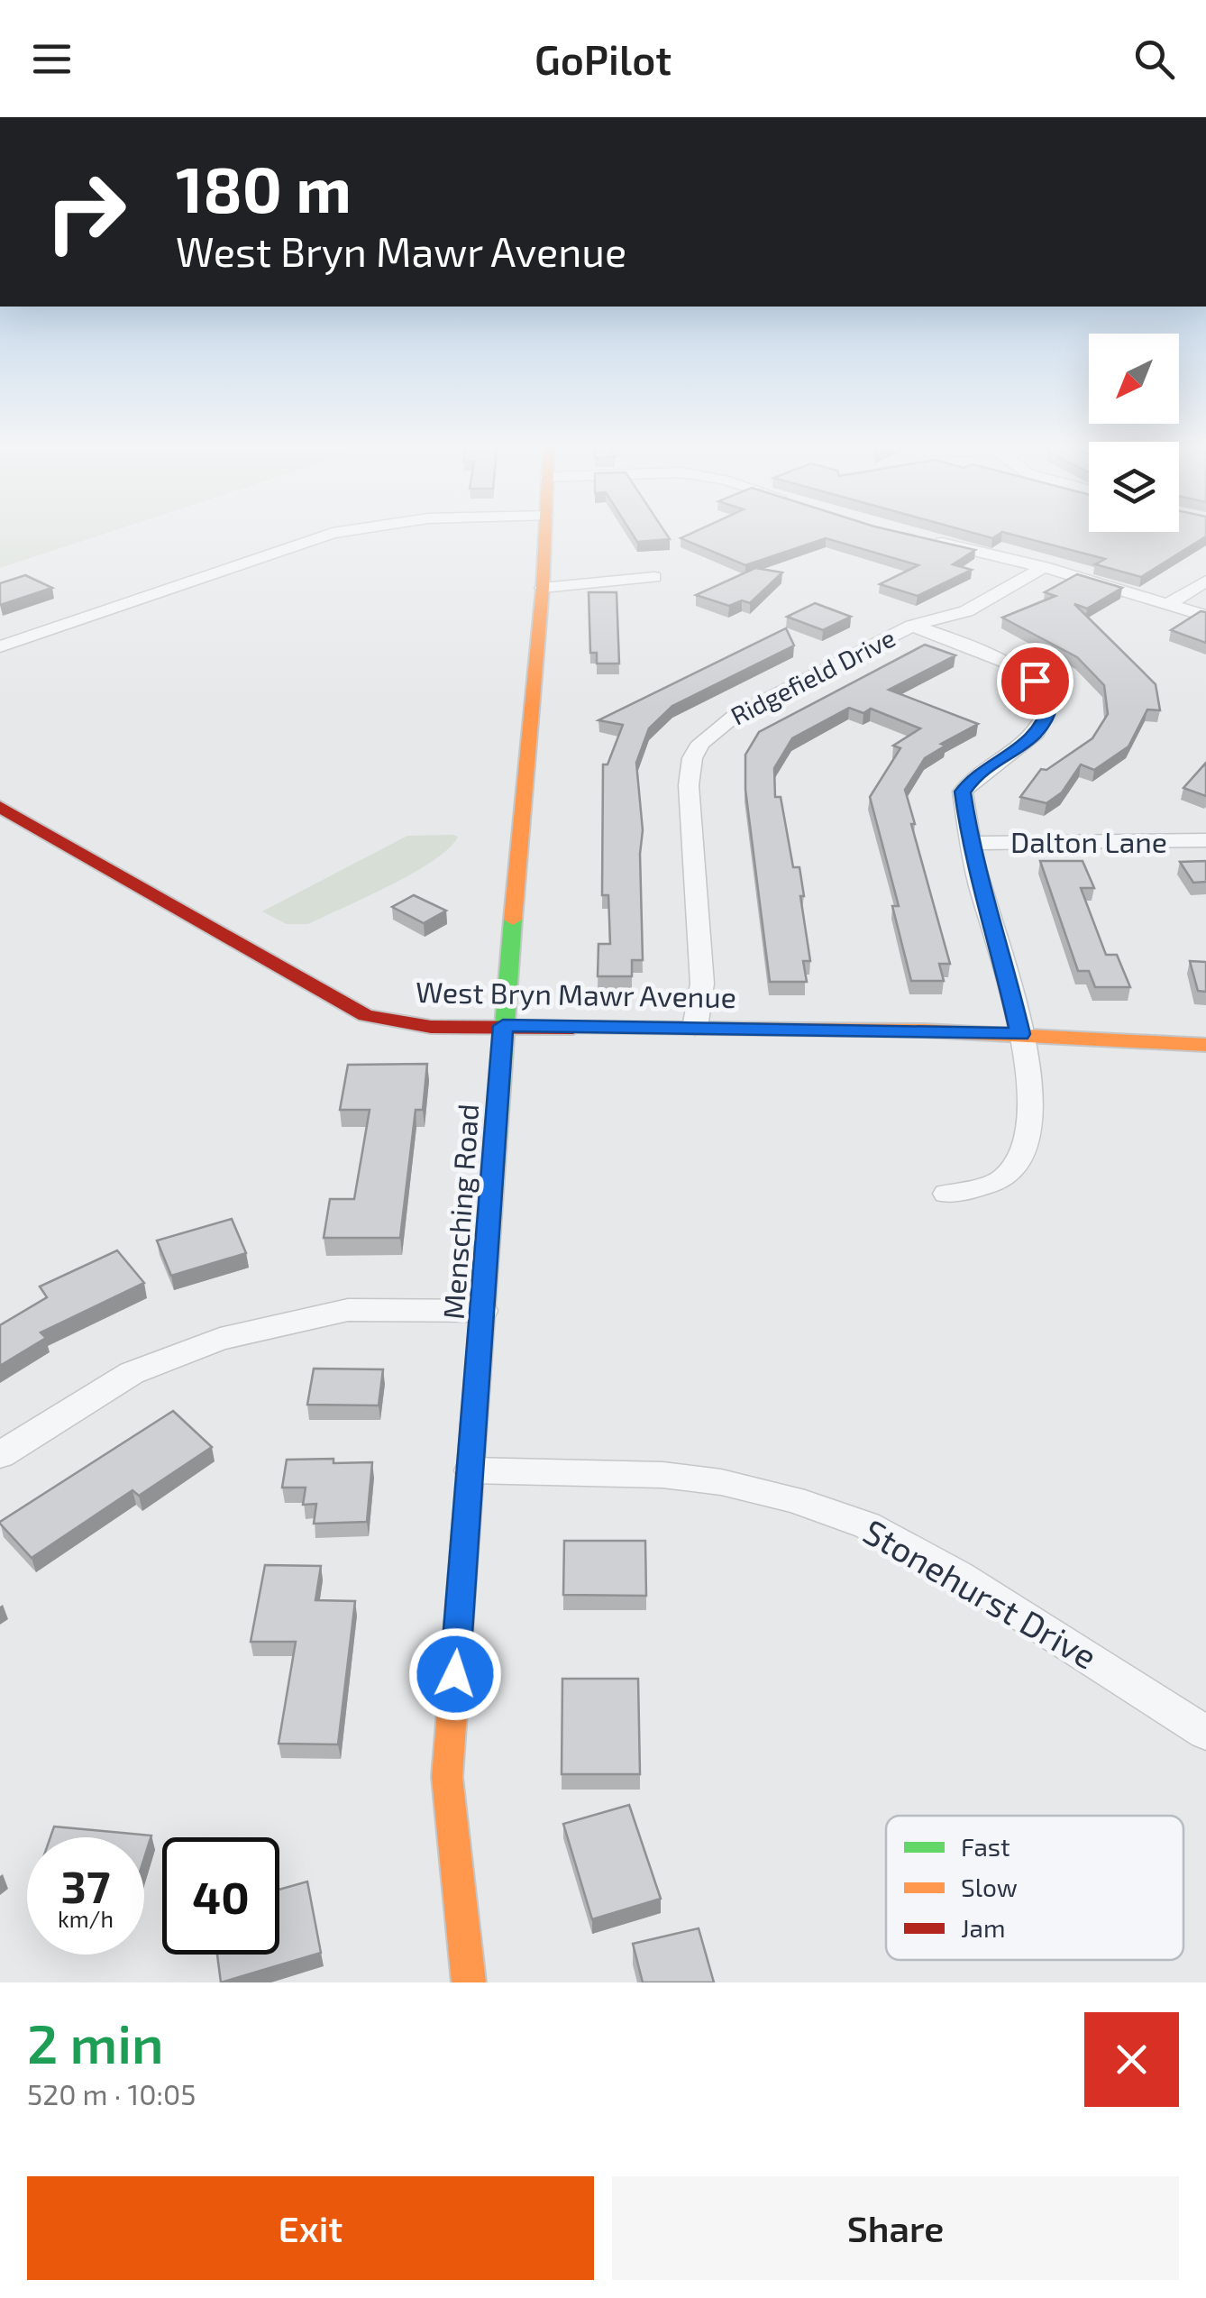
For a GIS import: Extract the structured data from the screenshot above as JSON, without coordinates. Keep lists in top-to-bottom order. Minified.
{"streets":{"street":["Ridgefield Drive","Dalton Lane","West Bryn Mawr Avenue","Mensching Road","Stonehurst Drive"]},"crossings":[["Ridgefield Drive","West Bryn Mawr Avenue"],["West Bryn Mawr Avenue","Mensching Road"],["Mensching Road","Stonehurst Drive"]],"legend":["Fast","Slow","Jam"],"north":"bottom left","page":{"header":"GoPilot","turn":["180 m","West Bryn Mawr Avenue"],"speed":"37 km/h","limit":"40","heading":["2 min","520 m · 10:05"],"buttons":["Exit","Share"]}}
